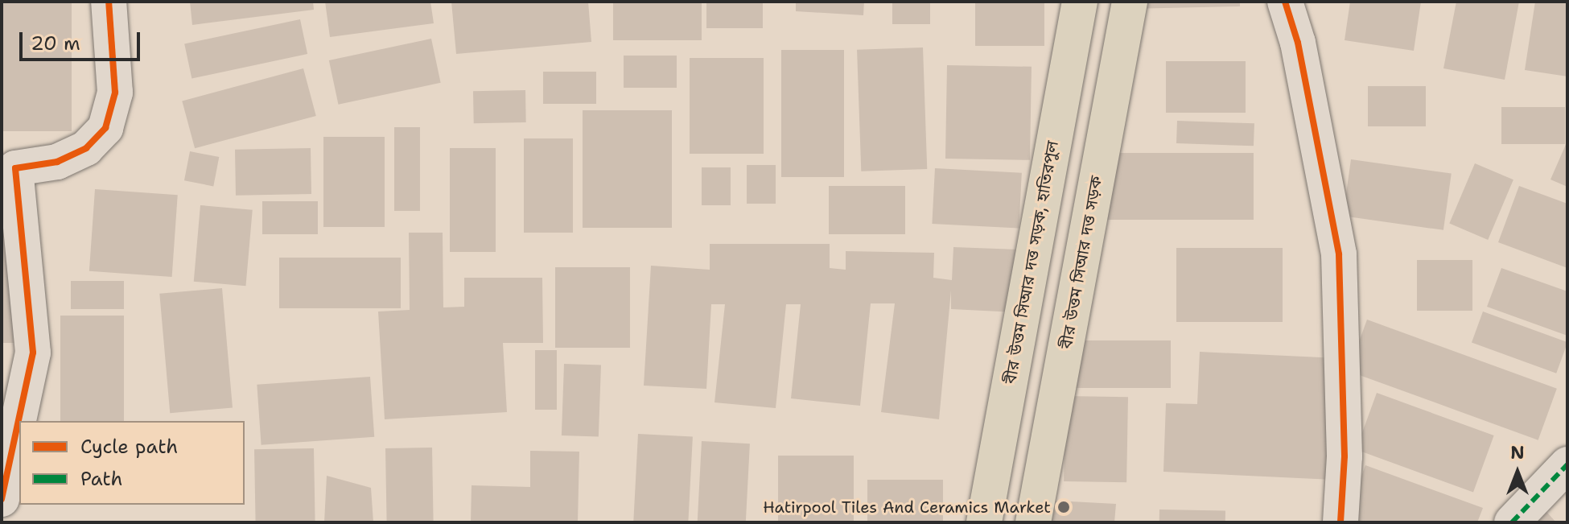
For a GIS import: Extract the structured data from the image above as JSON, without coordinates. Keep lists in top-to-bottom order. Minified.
{"streets":{"main road":["বীর উত্তম সিআর দত্ত সড়ক, হাতিরপুল","বীর উত্তম সিআর দত্ত সড়ক"]},"places":["Hatirpool Tiles And Ceramics Market"],"legend":["Cycle path","Path"],"scale_bar":"20 m","north":"top"}
